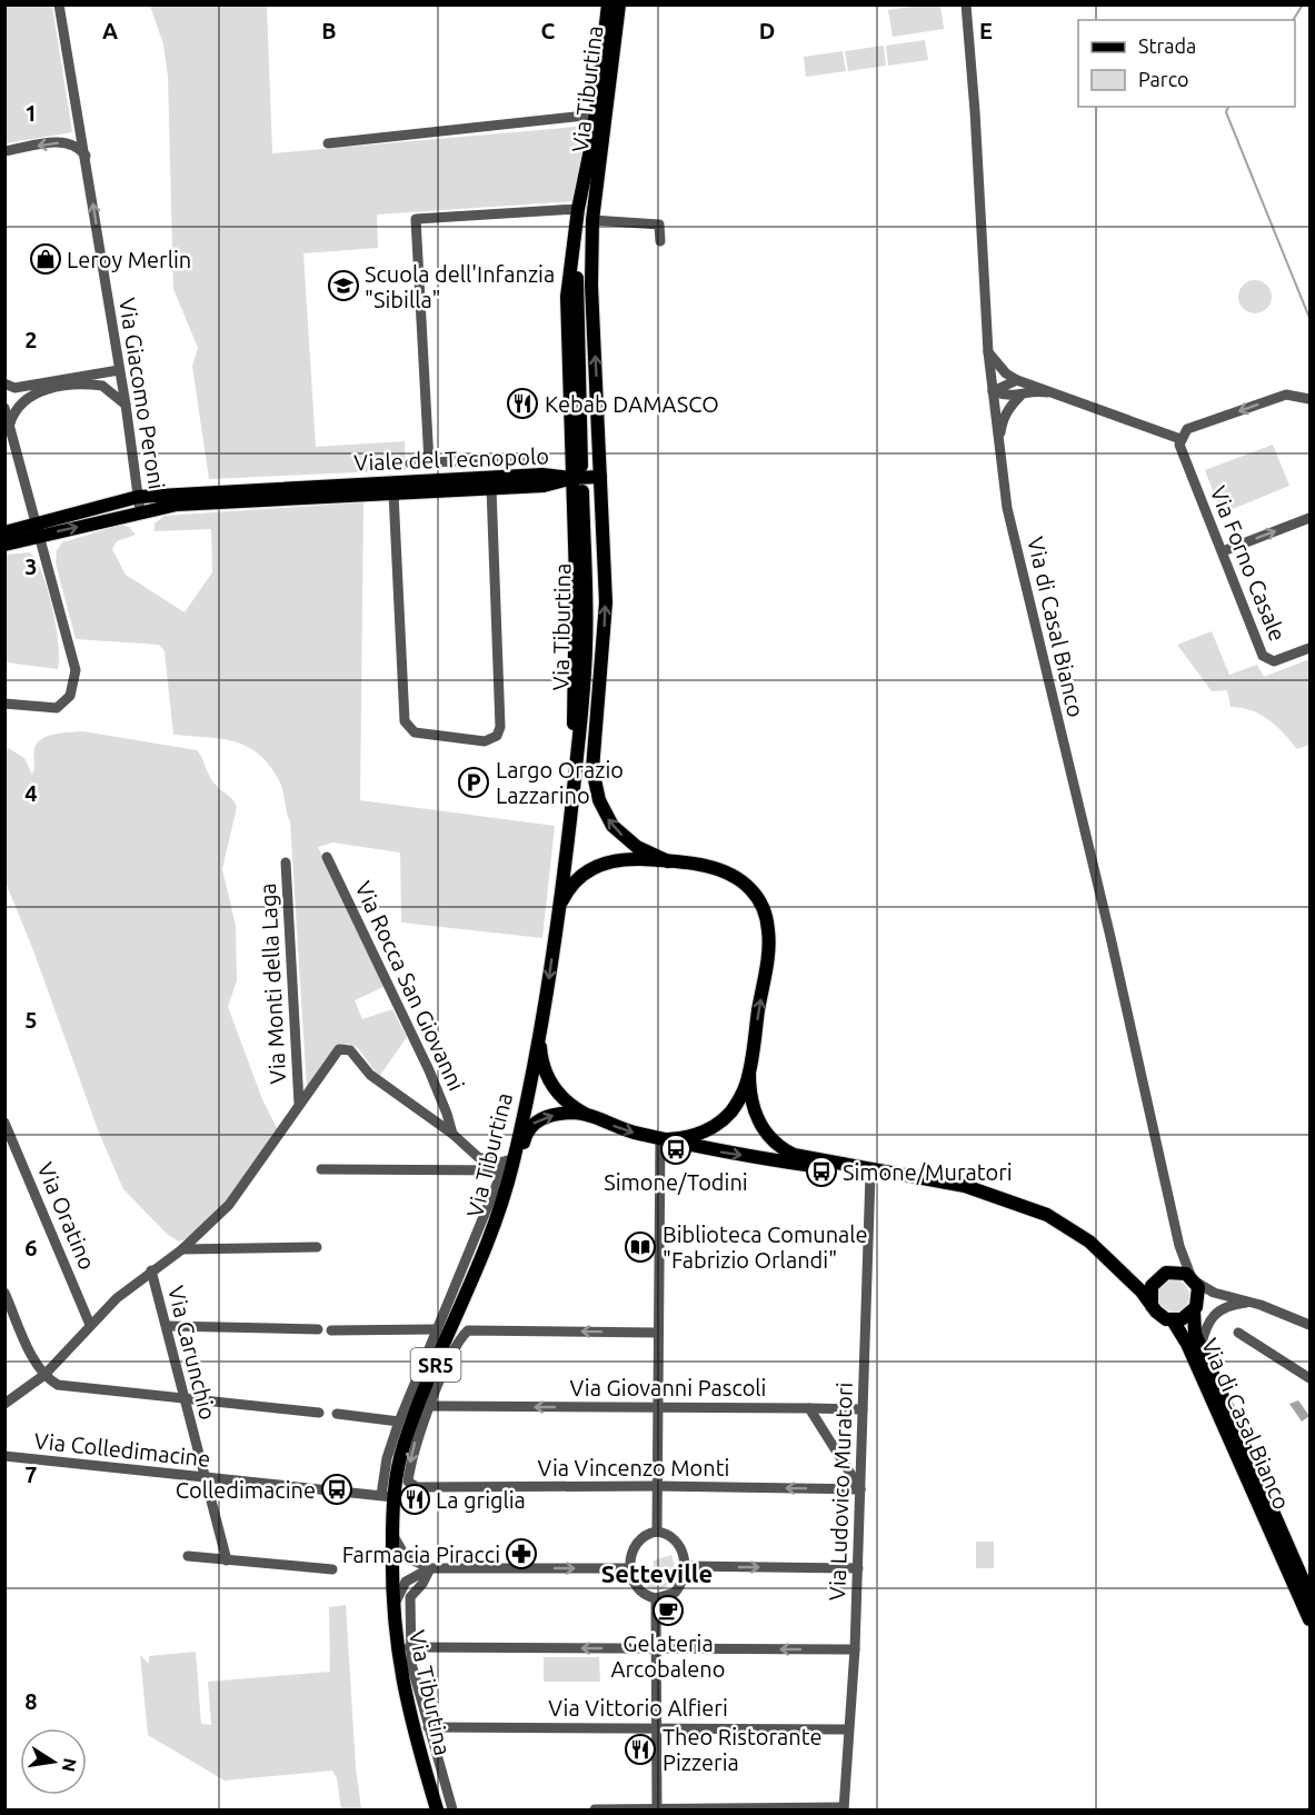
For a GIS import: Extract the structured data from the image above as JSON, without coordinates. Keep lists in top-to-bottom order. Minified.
{"streets":{"main road":["Via Tiburtina","Viale del Tecnopolo","Via di Casal Bianco","SR5"],"street":["Via Giacomo Peroni","Via Forno Casale","Via Monti della Laga","Via Rocca San Giovanni","Via Oratino","Via Carunchio","Via Giovanni Pascoli","Via Colledimacine","Via Vincenzo Monti","Via Ludovico Muratori","Via Vittorio Alfieri"]},"crossings":[["Via Tiburtina","Viale del Tecnopolo"],["Via Tiburtina","Via Colledimacine"],["Via Giacomo Peroni","Viale del Tecnopolo"],["Via Carunchio","Via Colledimacine"],["Via Giovanni Pascoli","Via Vincenzo Monti"],["Via Giovanni Pascoli","Via Ludovico Muratori"],["Via Vincenzo Monti","Via Ludovico Muratori"],["Via Ludovico Muratori","Via Vittorio Alfieri"]],"one_way":["Via Giacomo Peroni","Via Giovanni Pascoli"],"districts":["Setteville"],"places":{"shop":["Leroy Merlin"],"school or university":["Scuola dell'Infanzia \"Sibilla\""],"restaurant":["Kebab DAMASCO","La griglia","Theo Ristorante Pizzeria"],"parking":["Largo Orazio Lazzarino"],"bus stop":["Simone/Todini","Simone/Muratori","Colledimacine"],"library":["Biblioteca Comunale \"Fabrizio Orlandi\""],"pharmacy":["Farmacia Piracci"],"cafe":["Gelateria Arcobaleno"]},"legend":["Strada","Parco"],"north":"right","grid":{"columns":["A","B","C","D","E"],"rows":["1","2","3","4","5","6","7","8"]}}
